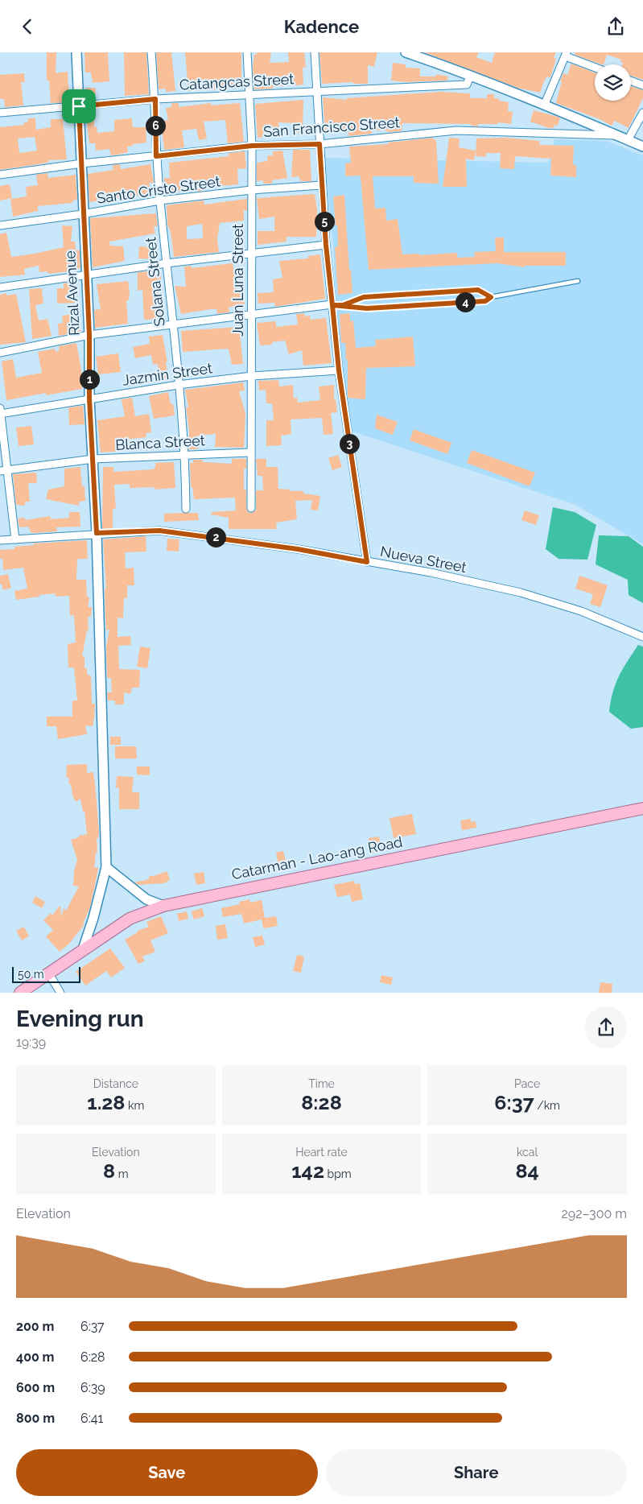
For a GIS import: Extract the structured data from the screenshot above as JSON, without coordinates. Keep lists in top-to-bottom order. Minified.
{"streets":{"main road":["Catarman - Lao-ang Road"],"street":["Catangcas Street","San Francisco Street","Santo Cristo Street","Juan Luna Street","Solana Street","Rizal Avenue","Jazmin Street","Blanca Street","Nueva Street"]},"crossings":[["Catangcas Street","Juan Luna Street"],["Catangcas Street","Solana Street"],["Catangcas Street","Rizal Avenue"],["San Francisco Street","Juan Luna Street"],["San Francisco Street","Solana Street"],["San Francisco Street","Rizal Avenue"],["Santo Cristo Street","Juan Luna Street"],["Santo Cristo Street","Solana Street"],["Santo Cristo Street","Rizal Avenue"],["Juan Luna Street","Jazmin Street"],["Juan Luna Street","Blanca Street"],["Solana Street","Jazmin Street"],["Solana Street","Blanca Street"],["Rizal Avenue","Jazmin Street"],["Rizal Avenue","Blanca Street"],["Rizal Avenue","Nueva Street"],["Rizal Avenue","Catarman - Lao-ang Road"]],"scale_bar":"50 m","page":{"header":"Kadence","pins":["6","5","4","1","3","2"],"scale":"50 m","heading":["Evening run","19:39"],"stats":[["Distance","1.28 km"],["Time","8:28"],["Pace","6:37 /km"],["Elevation","8 m"],["Heart rate","142 bpm"],["kcal","84"]],"chart":["Elevation","292–300 m"],"list":[{"name":"200 m","note":"6:37"},{"name":"400 m","note":"6:28"},{"name":"600 m","note":"6:39"},{"name":"800 m","note":"6:41"}],"buttons":["Save","Share"]}}
